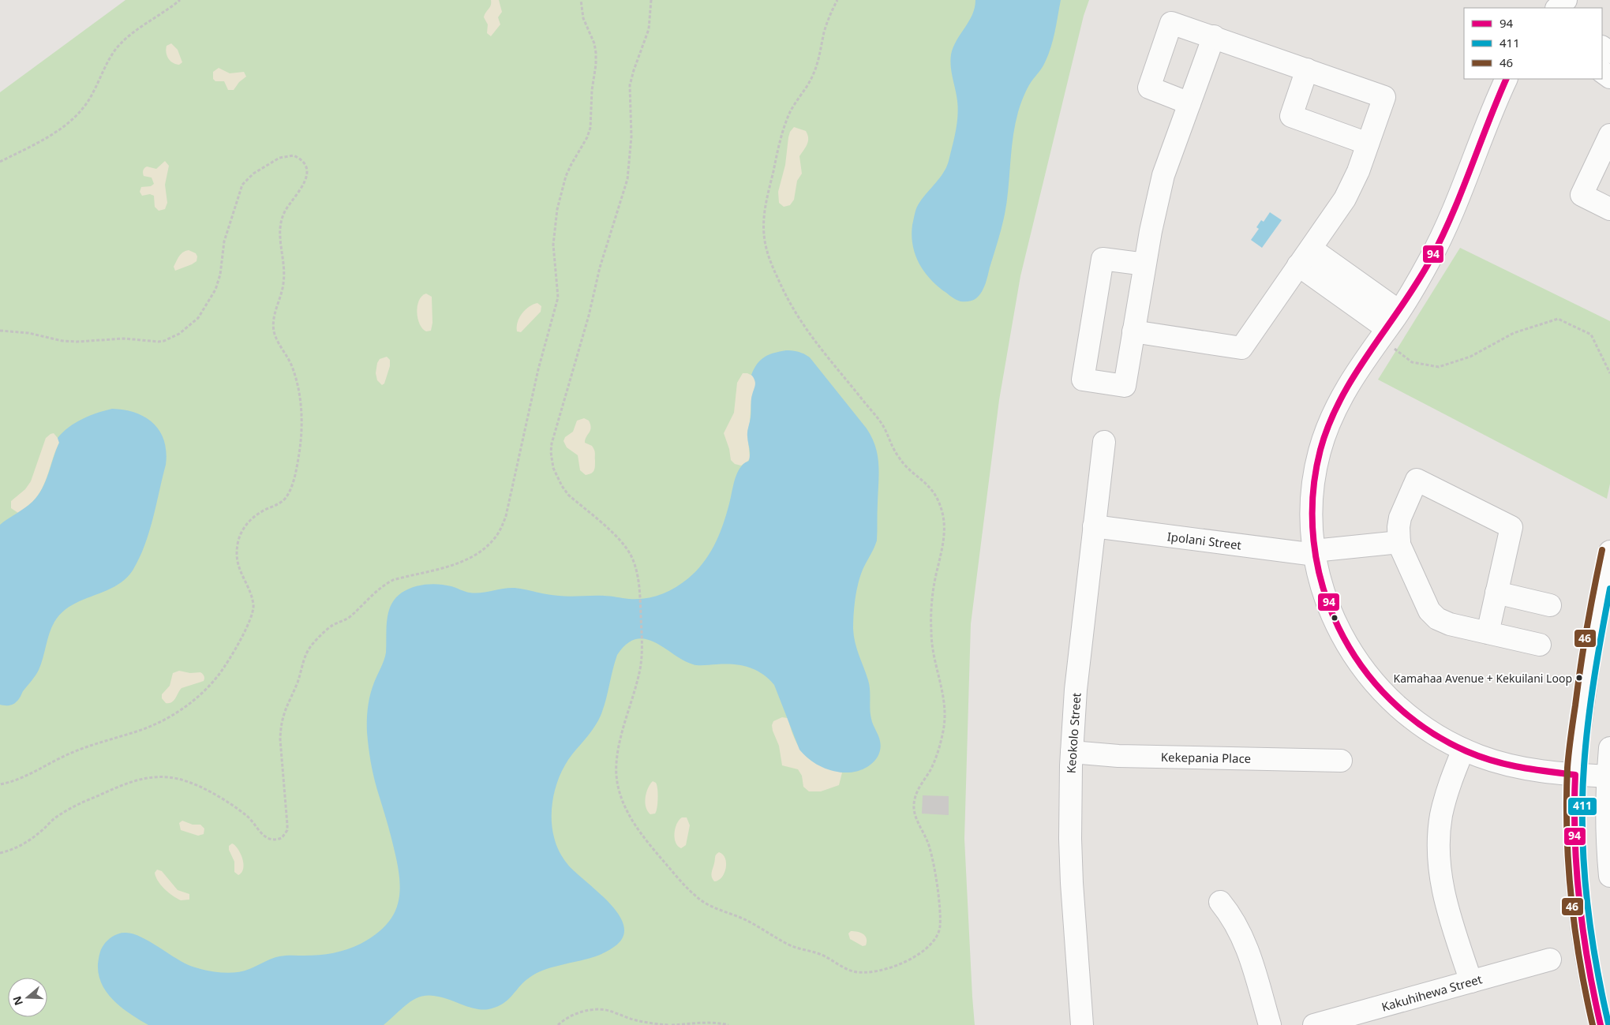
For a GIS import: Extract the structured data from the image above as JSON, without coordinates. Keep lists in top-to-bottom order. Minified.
{"streets":{"street":["Ipolani Street","Keokolo Street","Kekepania Place","Kakuhihewa Street"]},"crossings":[["Ipolani Street","Keokolo Street"],["Keokolo Street","Kekepania Place"]],"places":["Kamahaa Avenue + Kekuilani Loop"],"lines":["transit line 94","transit line 46","transit line 411"],"legend":["94","411","46"],"north":"left"}
